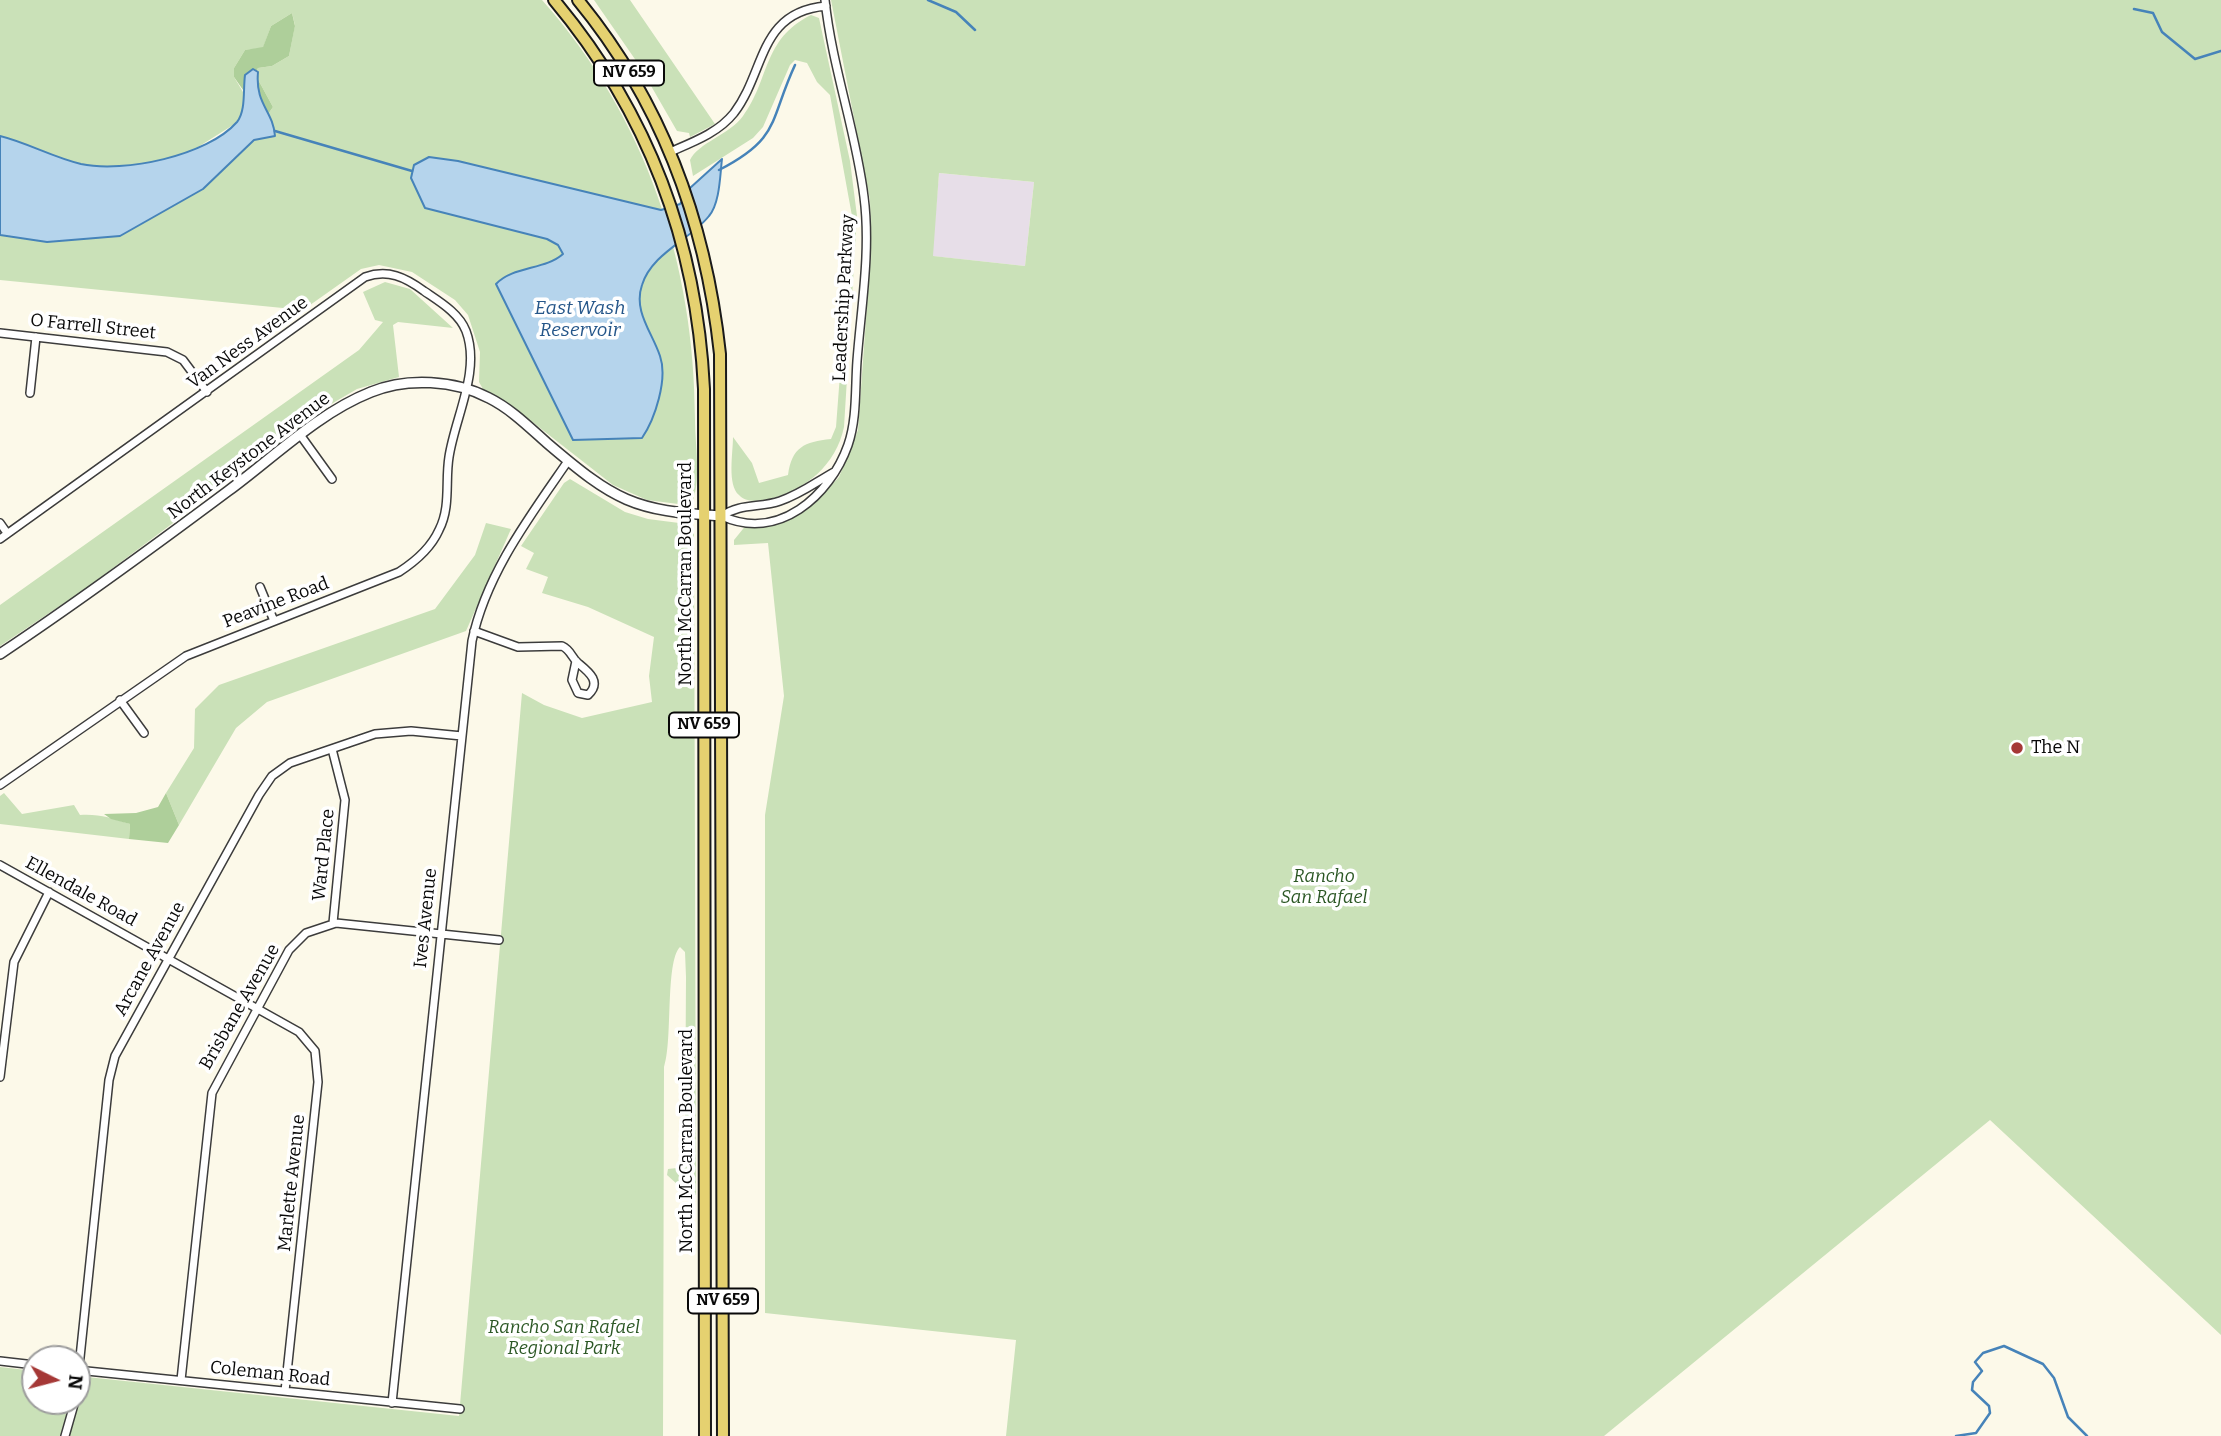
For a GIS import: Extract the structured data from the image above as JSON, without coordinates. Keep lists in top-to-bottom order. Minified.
{"streets":{"main road":["NV 659","North McCarran Boulevard"],"street":["Leadership Parkway","O Farrell Street","Van Ness Avenue","North Keystone Avenue","Peavine Road","Ward Place","Ellendale Road","Ives Avenue","Arcane Avenue","Brisbane Avenue","Marlette Avenue","Coleman Road"]},"crossings":[["Leadership Parkway","North Keystone Avenue"],["Leadership Parkway","North McCarran Boulevard"],["O Farrell Street","Van Ness Avenue"],["Van Ness Avenue","North Keystone Avenue"],["Van Ness Avenue","Peavine Road"],["North Keystone Avenue","North McCarran Boulevard"],["North Keystone Avenue","Peavine Road"],["North Keystone Avenue","Ives Avenue"],["Ward Place","Arcane Avenue"],["Ward Place","Brisbane Avenue"],["Ellendale Road","Arcane Avenue"],["Ellendale Road","Brisbane Avenue"],["Ellendale Road","Marlette Avenue"],["Ives Avenue","Arcane Avenue"],["Ives Avenue","Coleman Road"],["Brisbane Avenue","Marlette Avenue"],["Brisbane Avenue","Coleman Road"],["Marlette Avenue","Coleman Road"]],"water":["East Wash Reservoir"],"parks":["Rancho San Rafael","Rancho San Rafael Regional Park"],"places":["The N"],"north":"right"}
